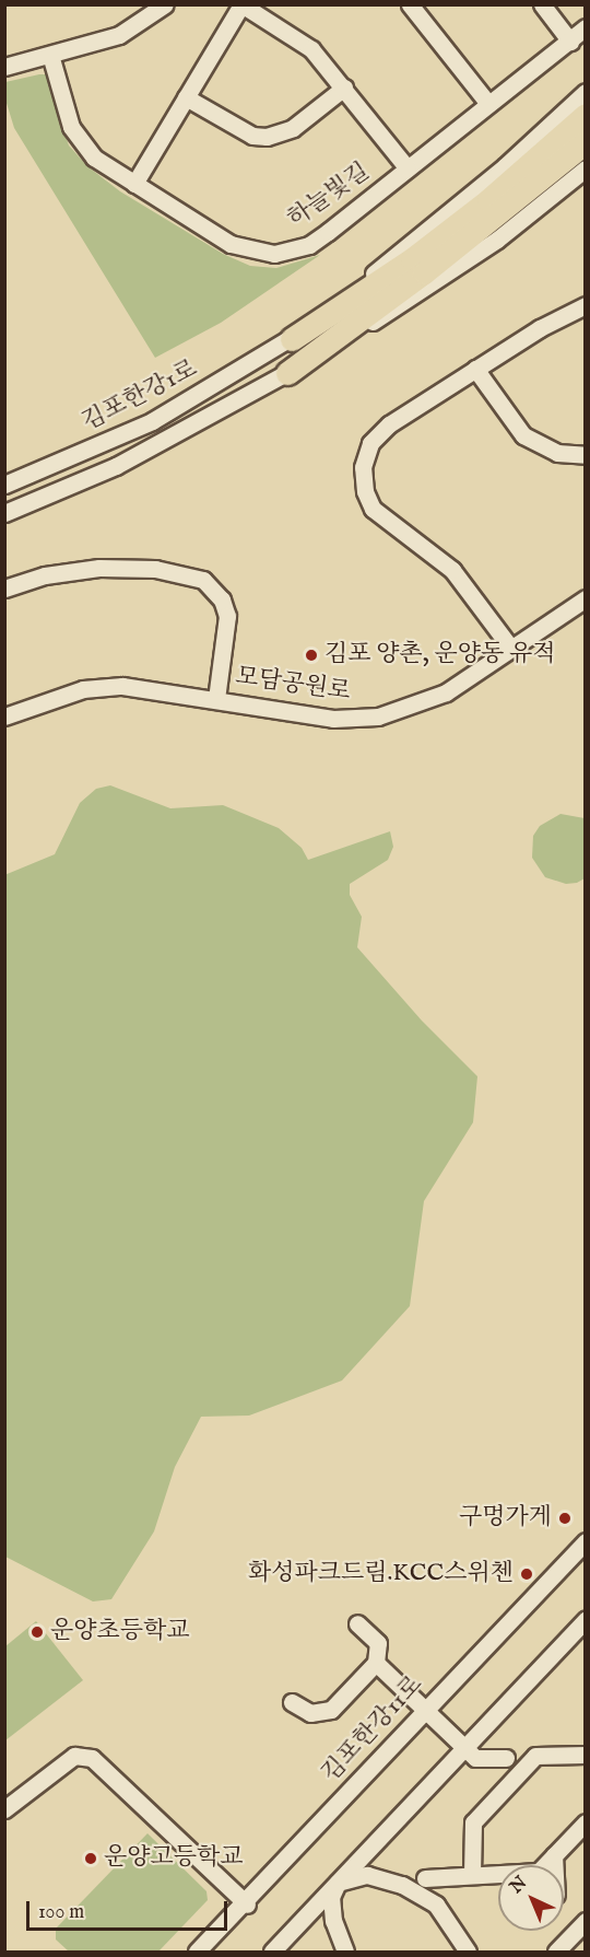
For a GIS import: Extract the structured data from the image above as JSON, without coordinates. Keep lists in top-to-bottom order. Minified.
{"streets":{"street":["하늘빛길","김포한강1로","모담공원로","김포한강11로"]},"places":["김포 양촌, 운양동 유적","구멍가게","화성파크드림.KCC스위첸","운양초등학교","운양고등학교"],"scale_bar":"100 m","north":"top left"}
